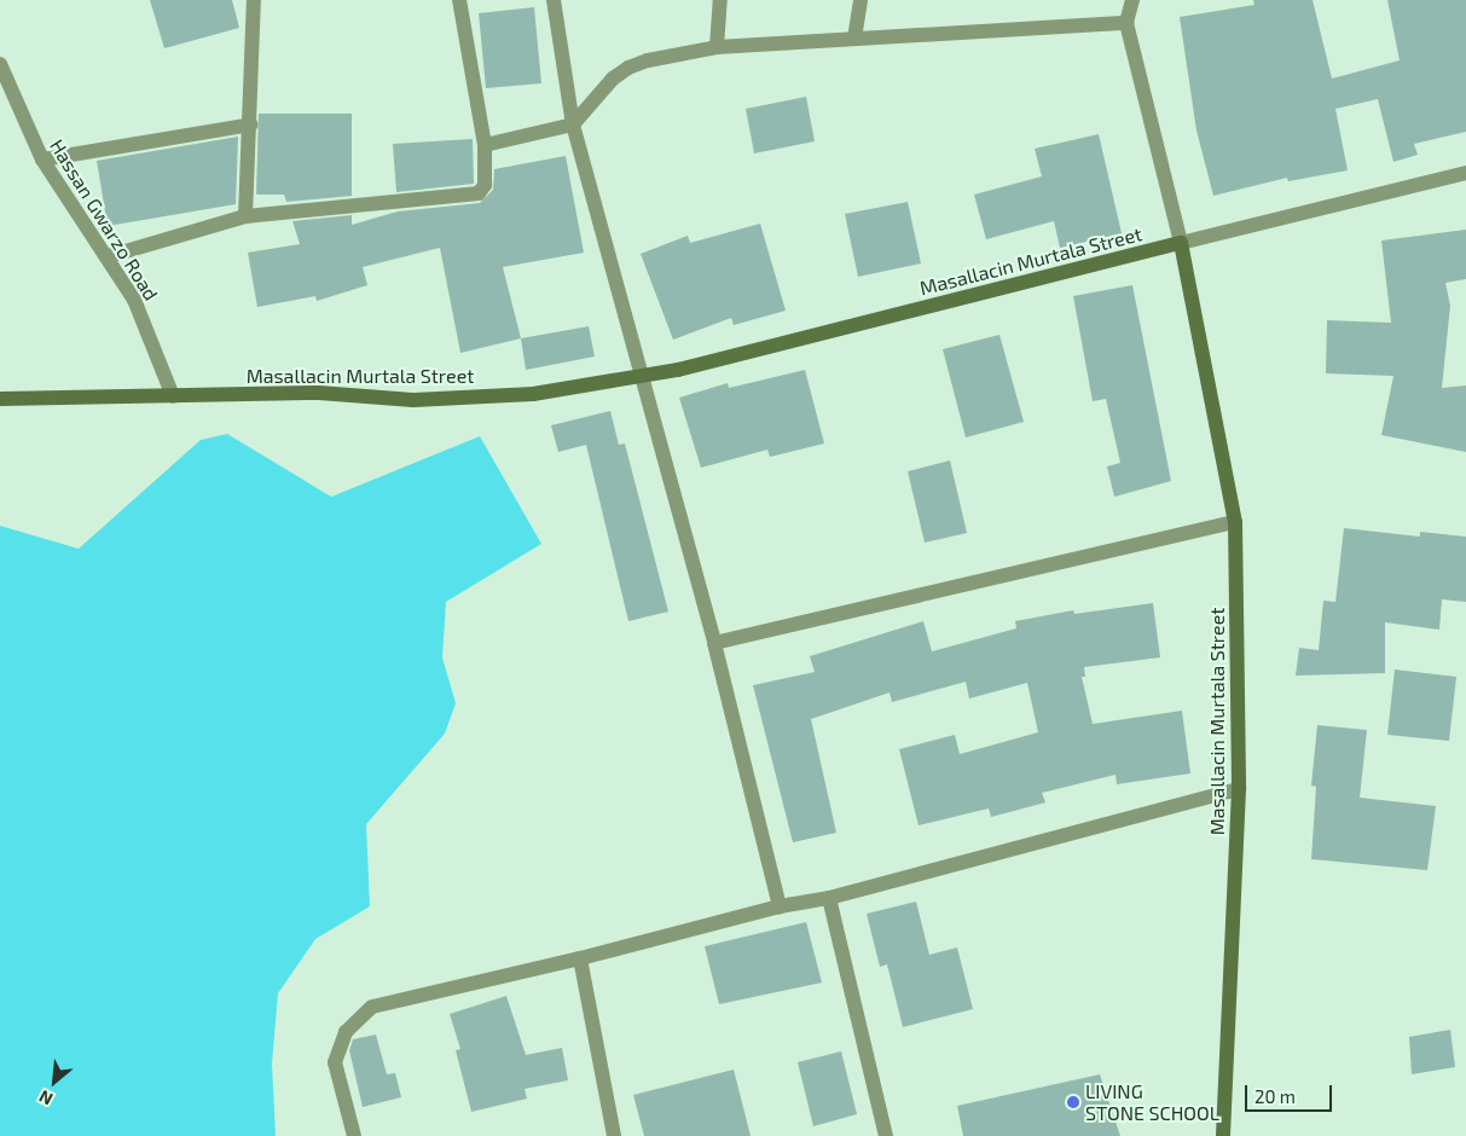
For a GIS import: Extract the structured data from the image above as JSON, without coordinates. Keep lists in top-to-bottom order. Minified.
{"streets":{"street":["Hassan Gwarzo Road","Masallacin Murtala Street"]},"crossings":[["Hassan Gwarzo Road","Masallacin Murtala Street"]],"places":["LIVING STONE SCHOOL"],"scale_bar":"20 m","north":"bottom left"}
